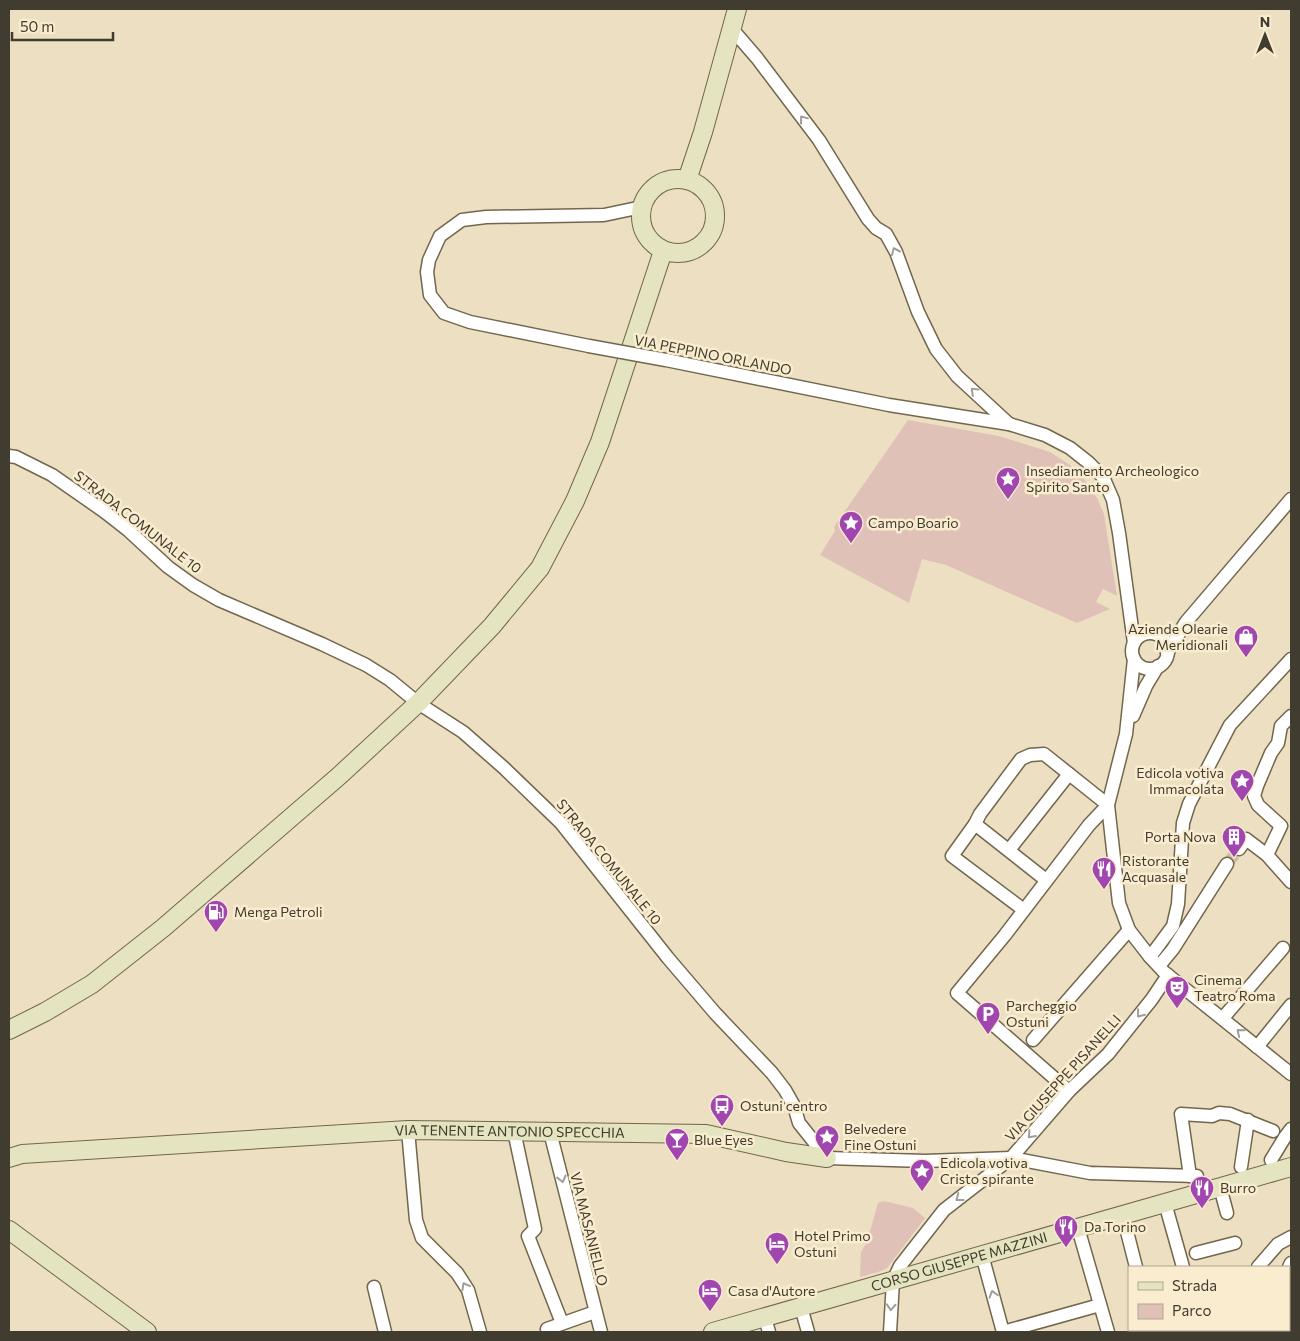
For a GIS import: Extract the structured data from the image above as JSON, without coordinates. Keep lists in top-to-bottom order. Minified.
{"streets":{"main road":["VIA TENENTE ANTONIO SPECCHIA","CORSO GIUSEPPE MAZZINI"],"street":["VIA PEPPINO ORLANDO","STRADA COMUNALE 10","VIA GIUSEPPE PISANELLI","VIA MASANIELLO"]},"crossings":[["STRADA COMUNALE 10","VIA TENENTE ANTONIO SPECCHIA"],["VIA GIUSEPPE PISANELLI","VIA TENENTE ANTONIO SPECCHIA"],["VIA GIUSEPPE PISANELLI","CORSO GIUSEPPE MAZZINI"],["VIA TENENTE ANTONIO SPECCHIA","VIA MASANIELLO"]],"places":{"place":["Insediamento Archeologico Spirito Santo","Campo Boario","Edicola votiva Immacolata","Belvedere Fine Ostuni","Edicola votiva Cristo spirante"],"shop":["Aziende Olearie Meridionali"],"building":["Porta Nova"],"restaurant":["Ristorante Acquasale","Burro","Da Torino"],"fuel station":["Menga Petroli"],"theatre":["Cinema Teatro Roma"],"parking":["Parcheggio Ostuni"],"bus stop":["Ostuni centro"],"bar":["Blue Eyes"],"hotel":["Hotel Primo Ostuni","Casa d'Autore"]},"legend":["Strada","Parco"],"scale_bar":"50 m","north":"top"}
